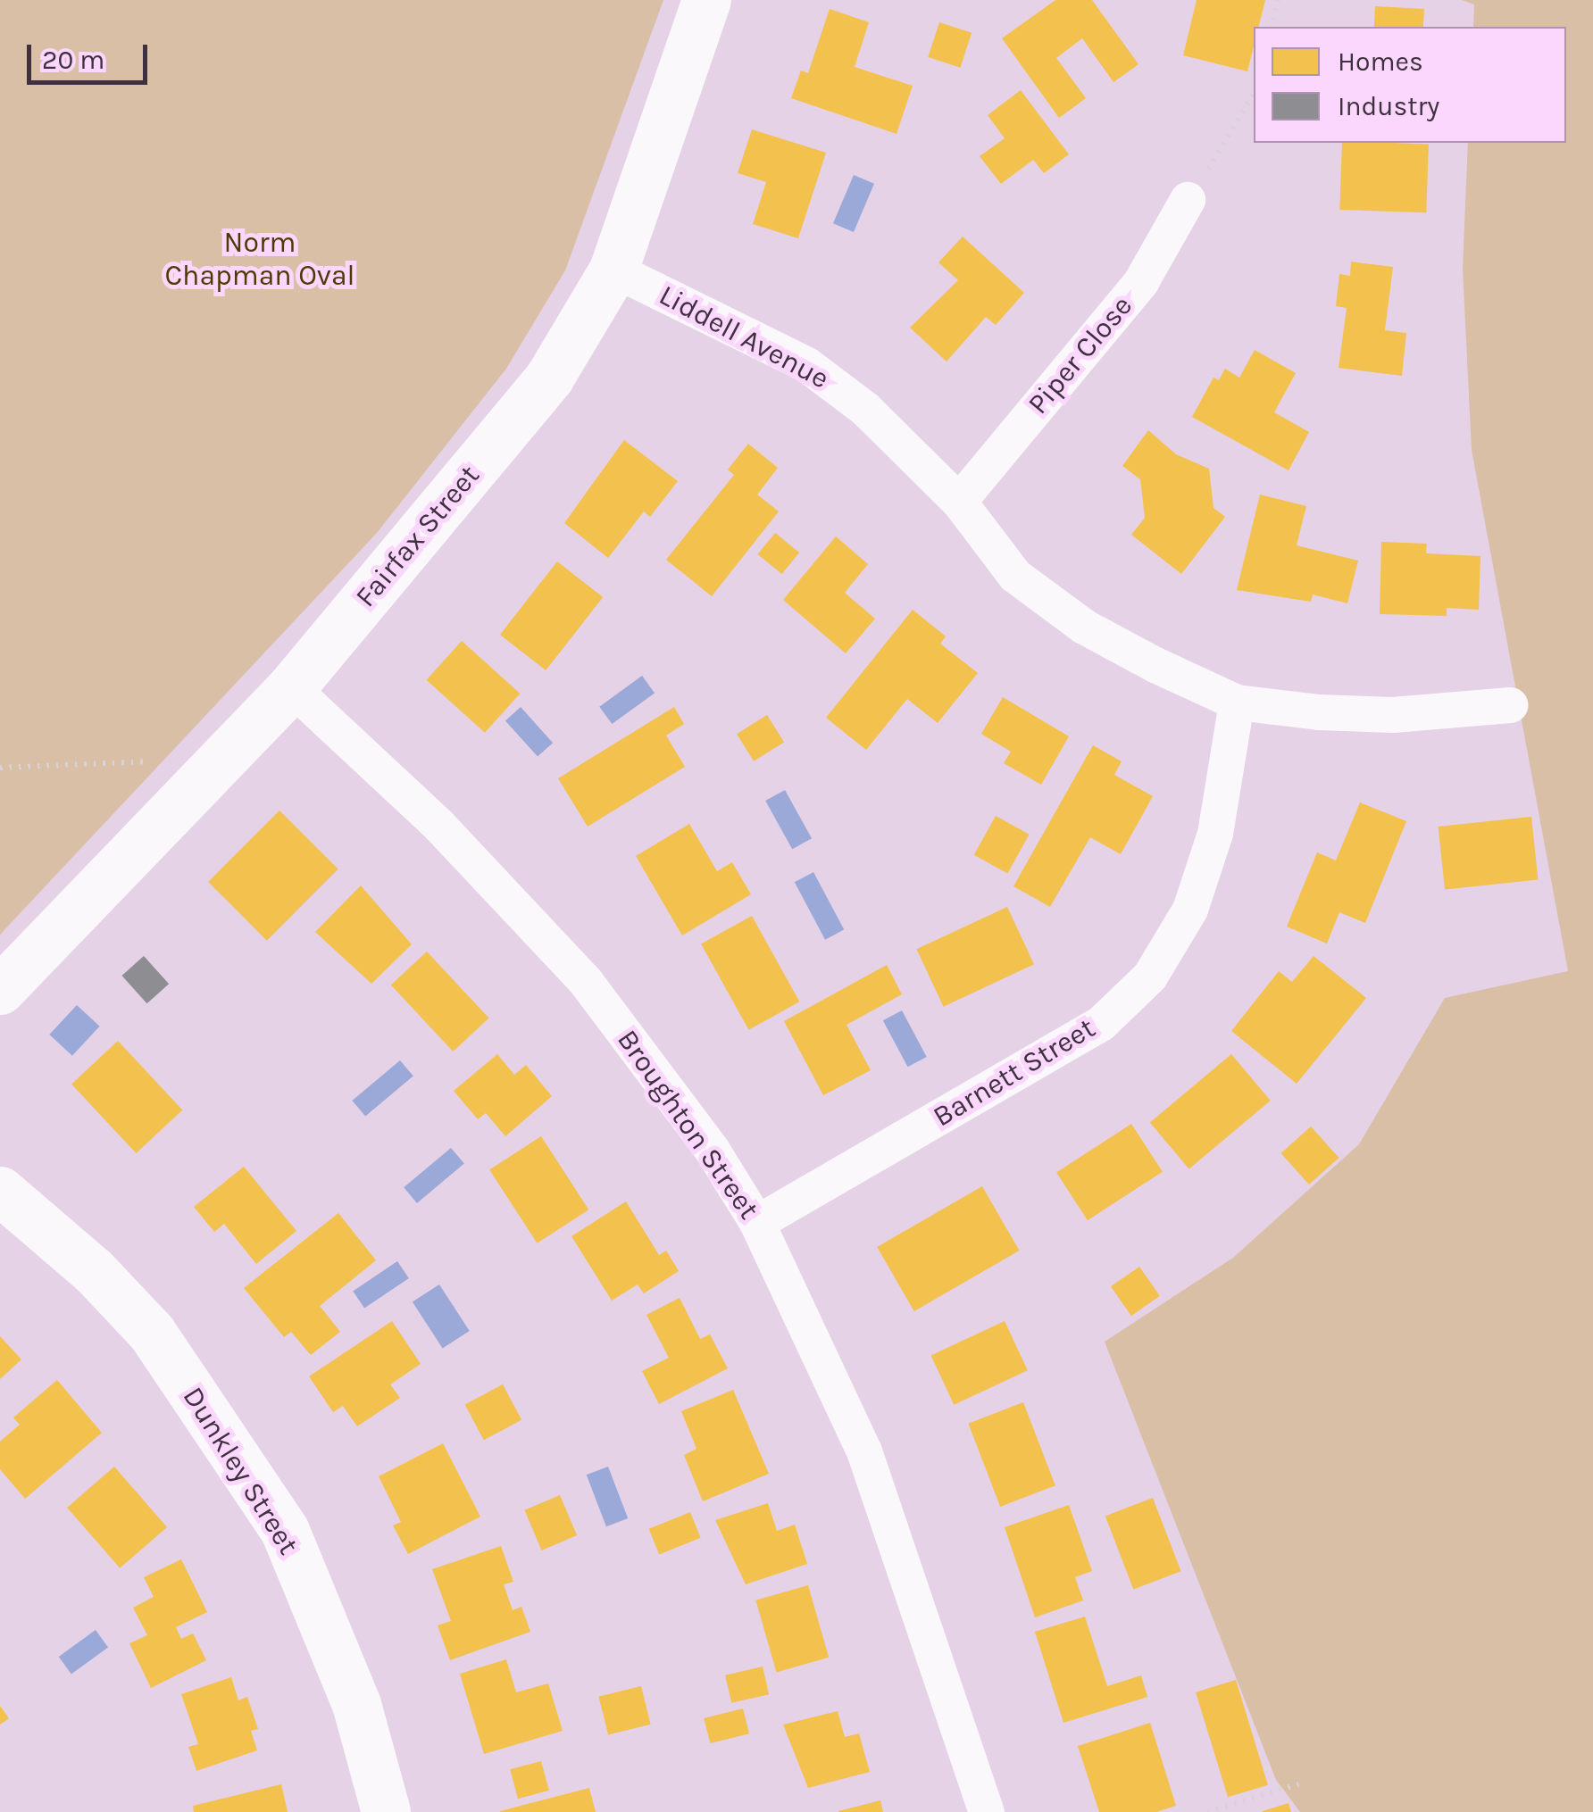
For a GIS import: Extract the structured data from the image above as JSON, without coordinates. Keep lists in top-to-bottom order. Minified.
{"streets":{"street":["Liddell Avenue","Piper Close","Fairfax Street","Barnett Street","Broughton Street","Dunkley Street"]},"crossings":[["Liddell Avenue","Piper Close"],["Liddell Avenue","Fairfax Street"],["Liddell Avenue","Barnett Street"],["Fairfax Street","Broughton Street"],["Barnett Street","Broughton Street"]],"parks":["Norm Chapman Oval"],"legend":["Homes","Industry"],"scale_bar":"20 m"}
